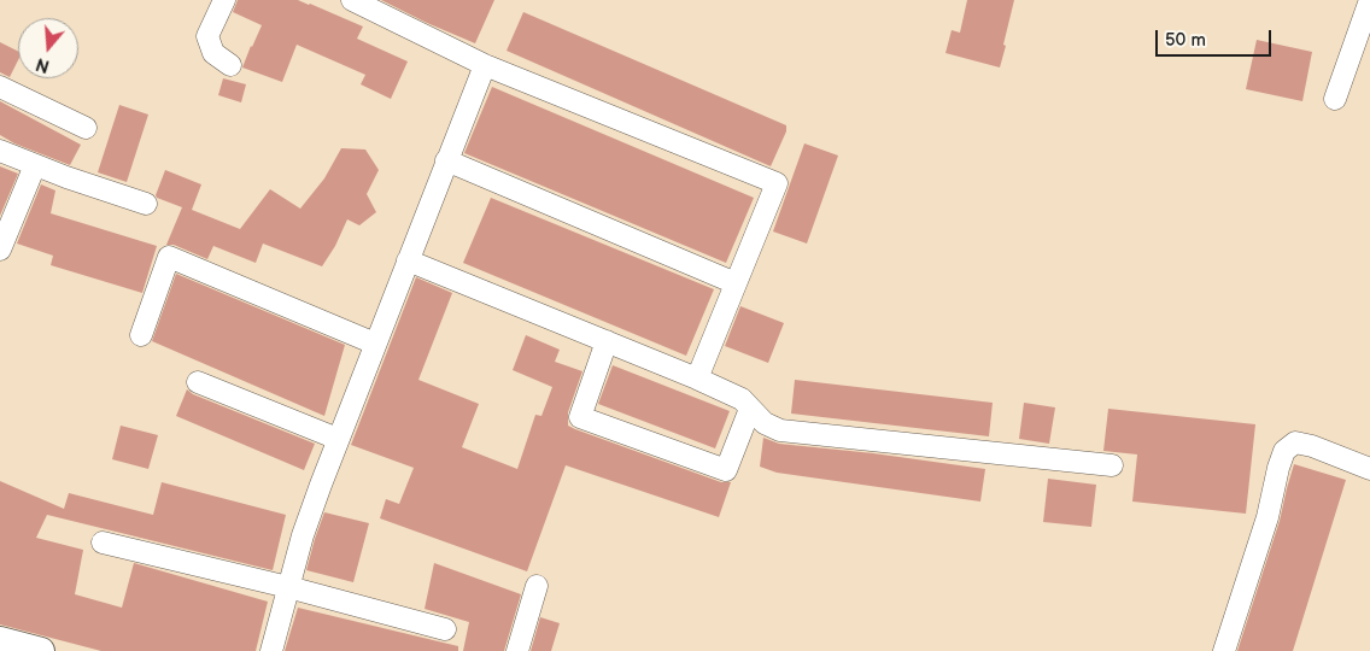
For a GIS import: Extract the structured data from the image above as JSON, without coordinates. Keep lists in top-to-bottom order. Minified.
{"scale_bar":"50 m","north":"bottom"}
